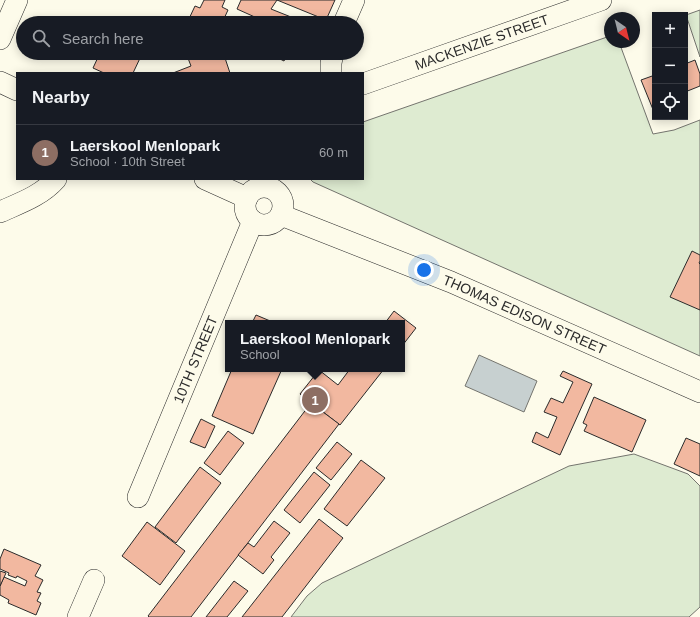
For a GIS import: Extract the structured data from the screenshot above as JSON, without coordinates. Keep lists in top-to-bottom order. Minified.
{"streets":{"street":["MACKENZIE STREET","THOMAS EDISON STREET","10TH STREET"]},"crossings":[["THOMAS EDISON STREET","10TH STREET"]],"north":"bottom right","page":{"map_buttons":["+","−"],"search":"Search here","heading":"Nearby","list":[{"mark":"1","name":"Laerskool Menlopark","note":"School · 10th Street","value":"60 m"}],"popup":["Laerskool Menlopark","School"],"pins":"1"}}
